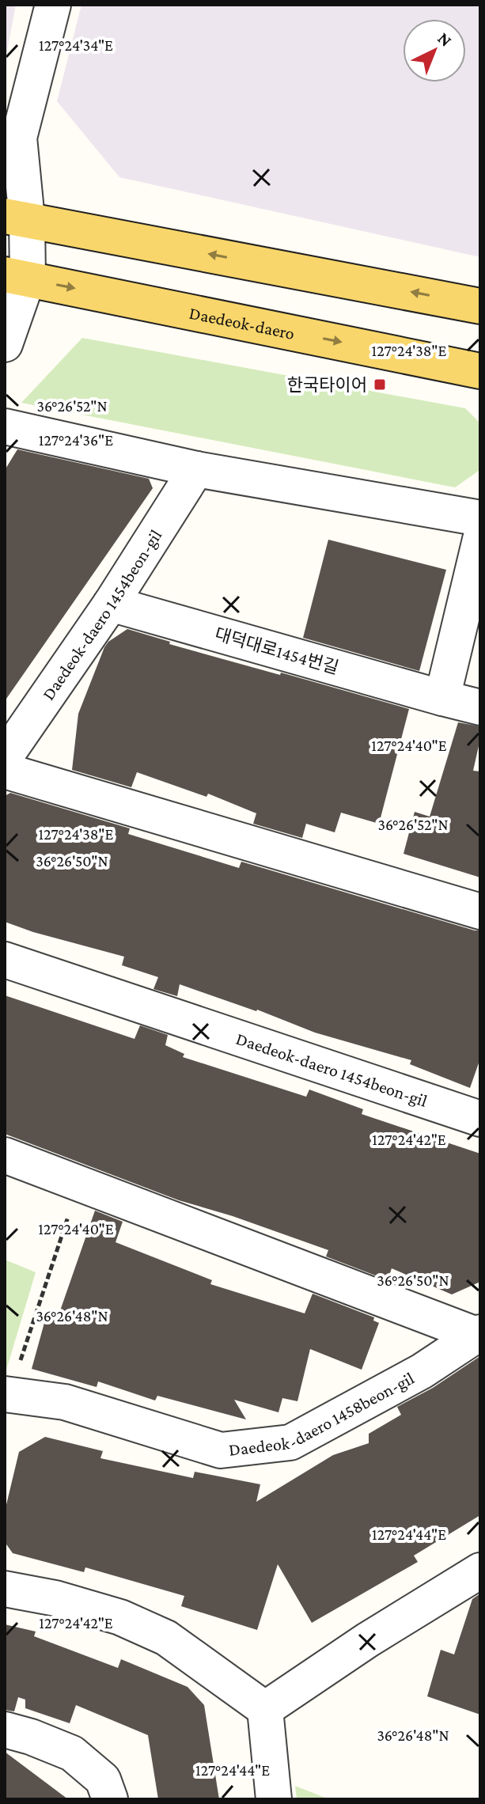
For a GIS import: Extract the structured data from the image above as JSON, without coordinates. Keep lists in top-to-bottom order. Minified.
{"streets":{"main road":["Daedeok-daero"],"street":["Daedeok-daero 1454beon-gil","대덕대로1454번길","Daedeok-daero 1458beon-gil"]},"crossings":[["Daedeok-daero 1454beon-gil","대덕대로1454번길"]],"places":{"transit":["한국타이어"]},"north":"top right","coordinates":["127°24'34\"E","127°24'38\"E","36°26'52\"N","127°24'36\"E","127°24'40\"E","36°26'50\"N","127°24'42\"E","36°26'48\"N","127°24'44\"E"]}
